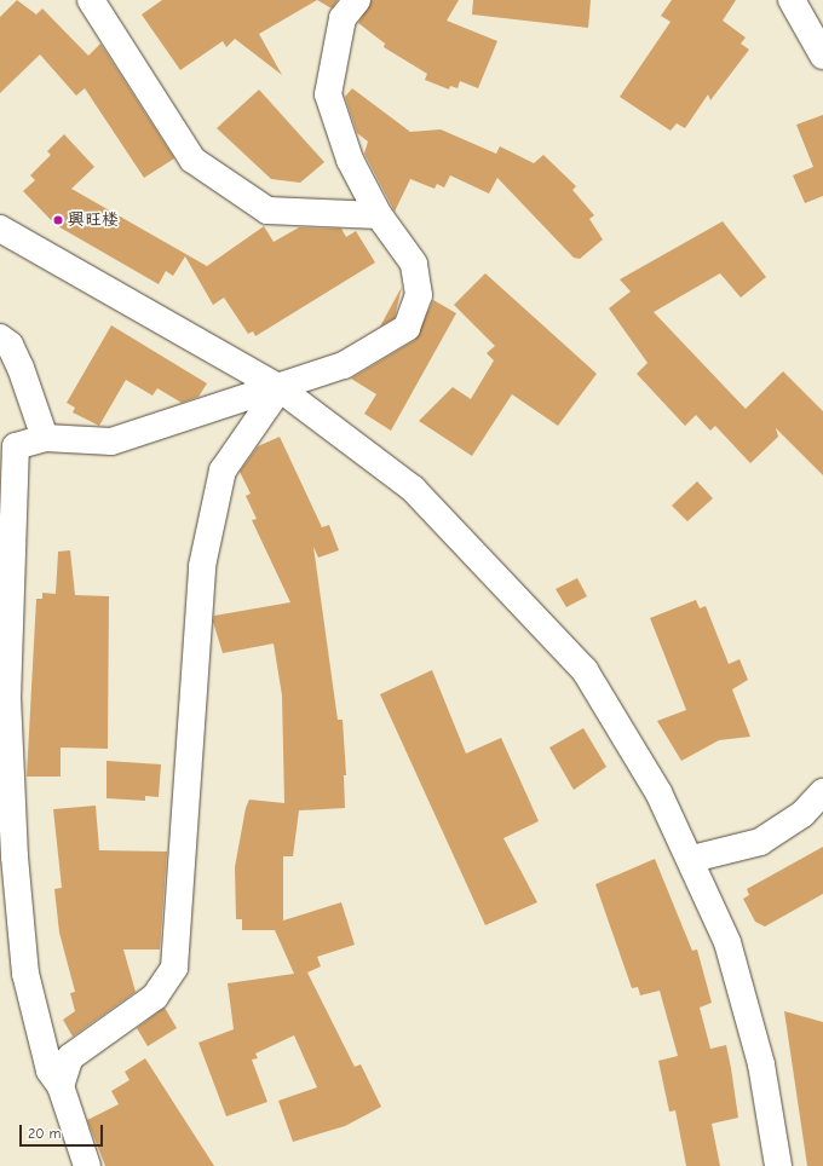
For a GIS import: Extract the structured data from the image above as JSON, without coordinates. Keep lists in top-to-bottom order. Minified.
{"places":["興旺楼"],"scale_bar":"20 m"}
